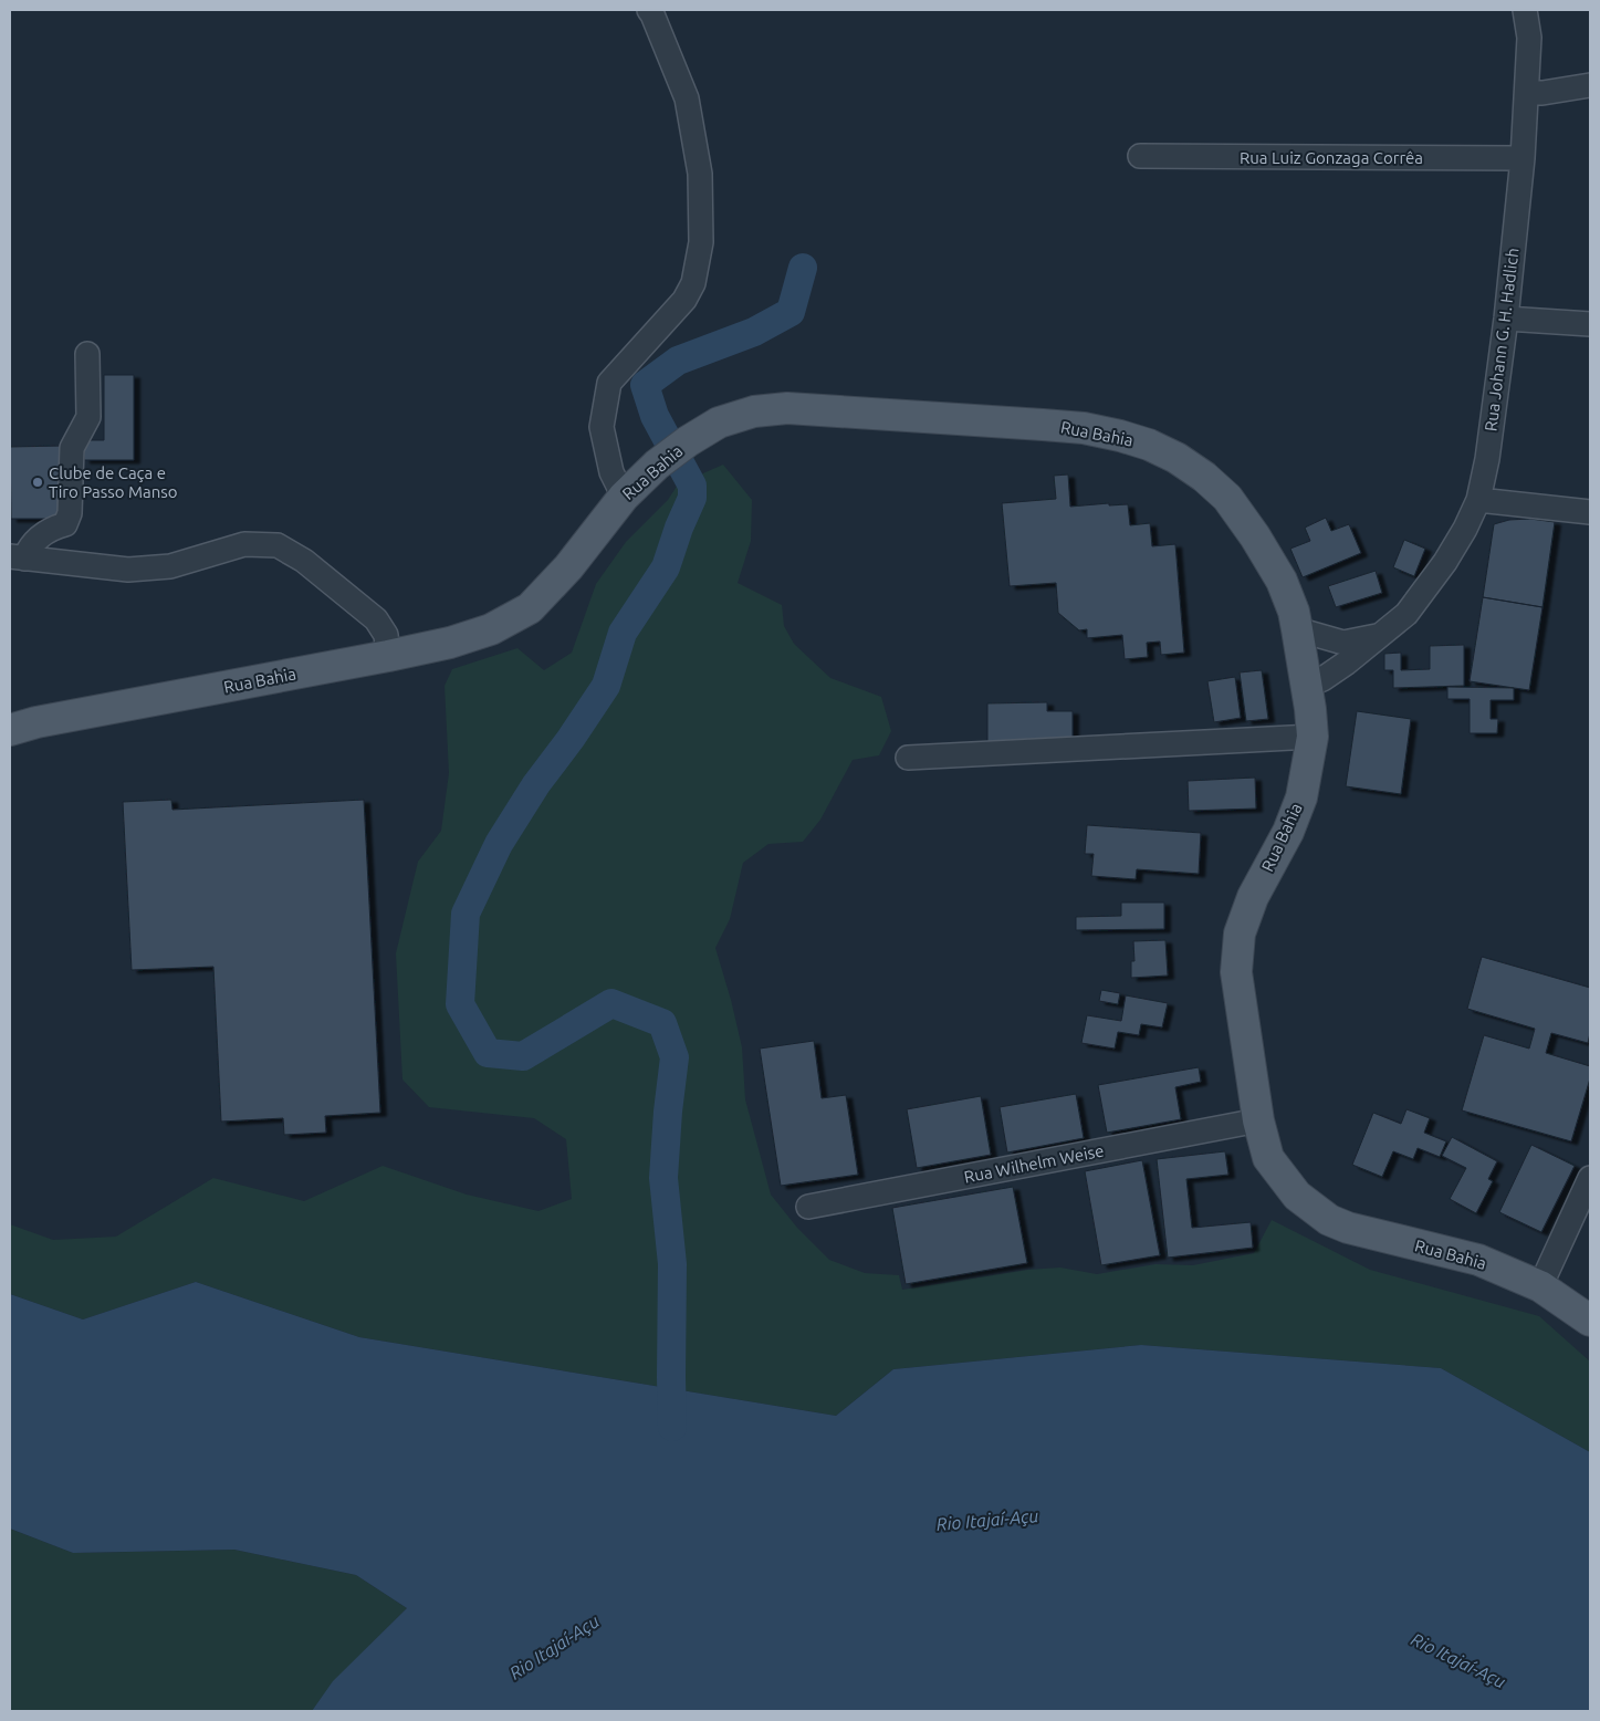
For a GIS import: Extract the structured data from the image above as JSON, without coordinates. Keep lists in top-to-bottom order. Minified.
{"streets":{"main road":["Rua Bahia"],"street":["Rua Luiz Gonzaga Corrêa","Rua Johann G. H. Hadlich","Rua Wilhelm Weise"]},"crossings":[["Rua Luiz Gonzaga Corrêa","Rua Johann G. H. Hadlich"],["Rua Johann G. H. Hadlich","Rua Bahia"],["Rua Bahia","Rua Wilhelm Weise"]],"water":["Rio Itajaí-Açu"],"places":["Clube de Caça e Tiro Passo Manso"]}
